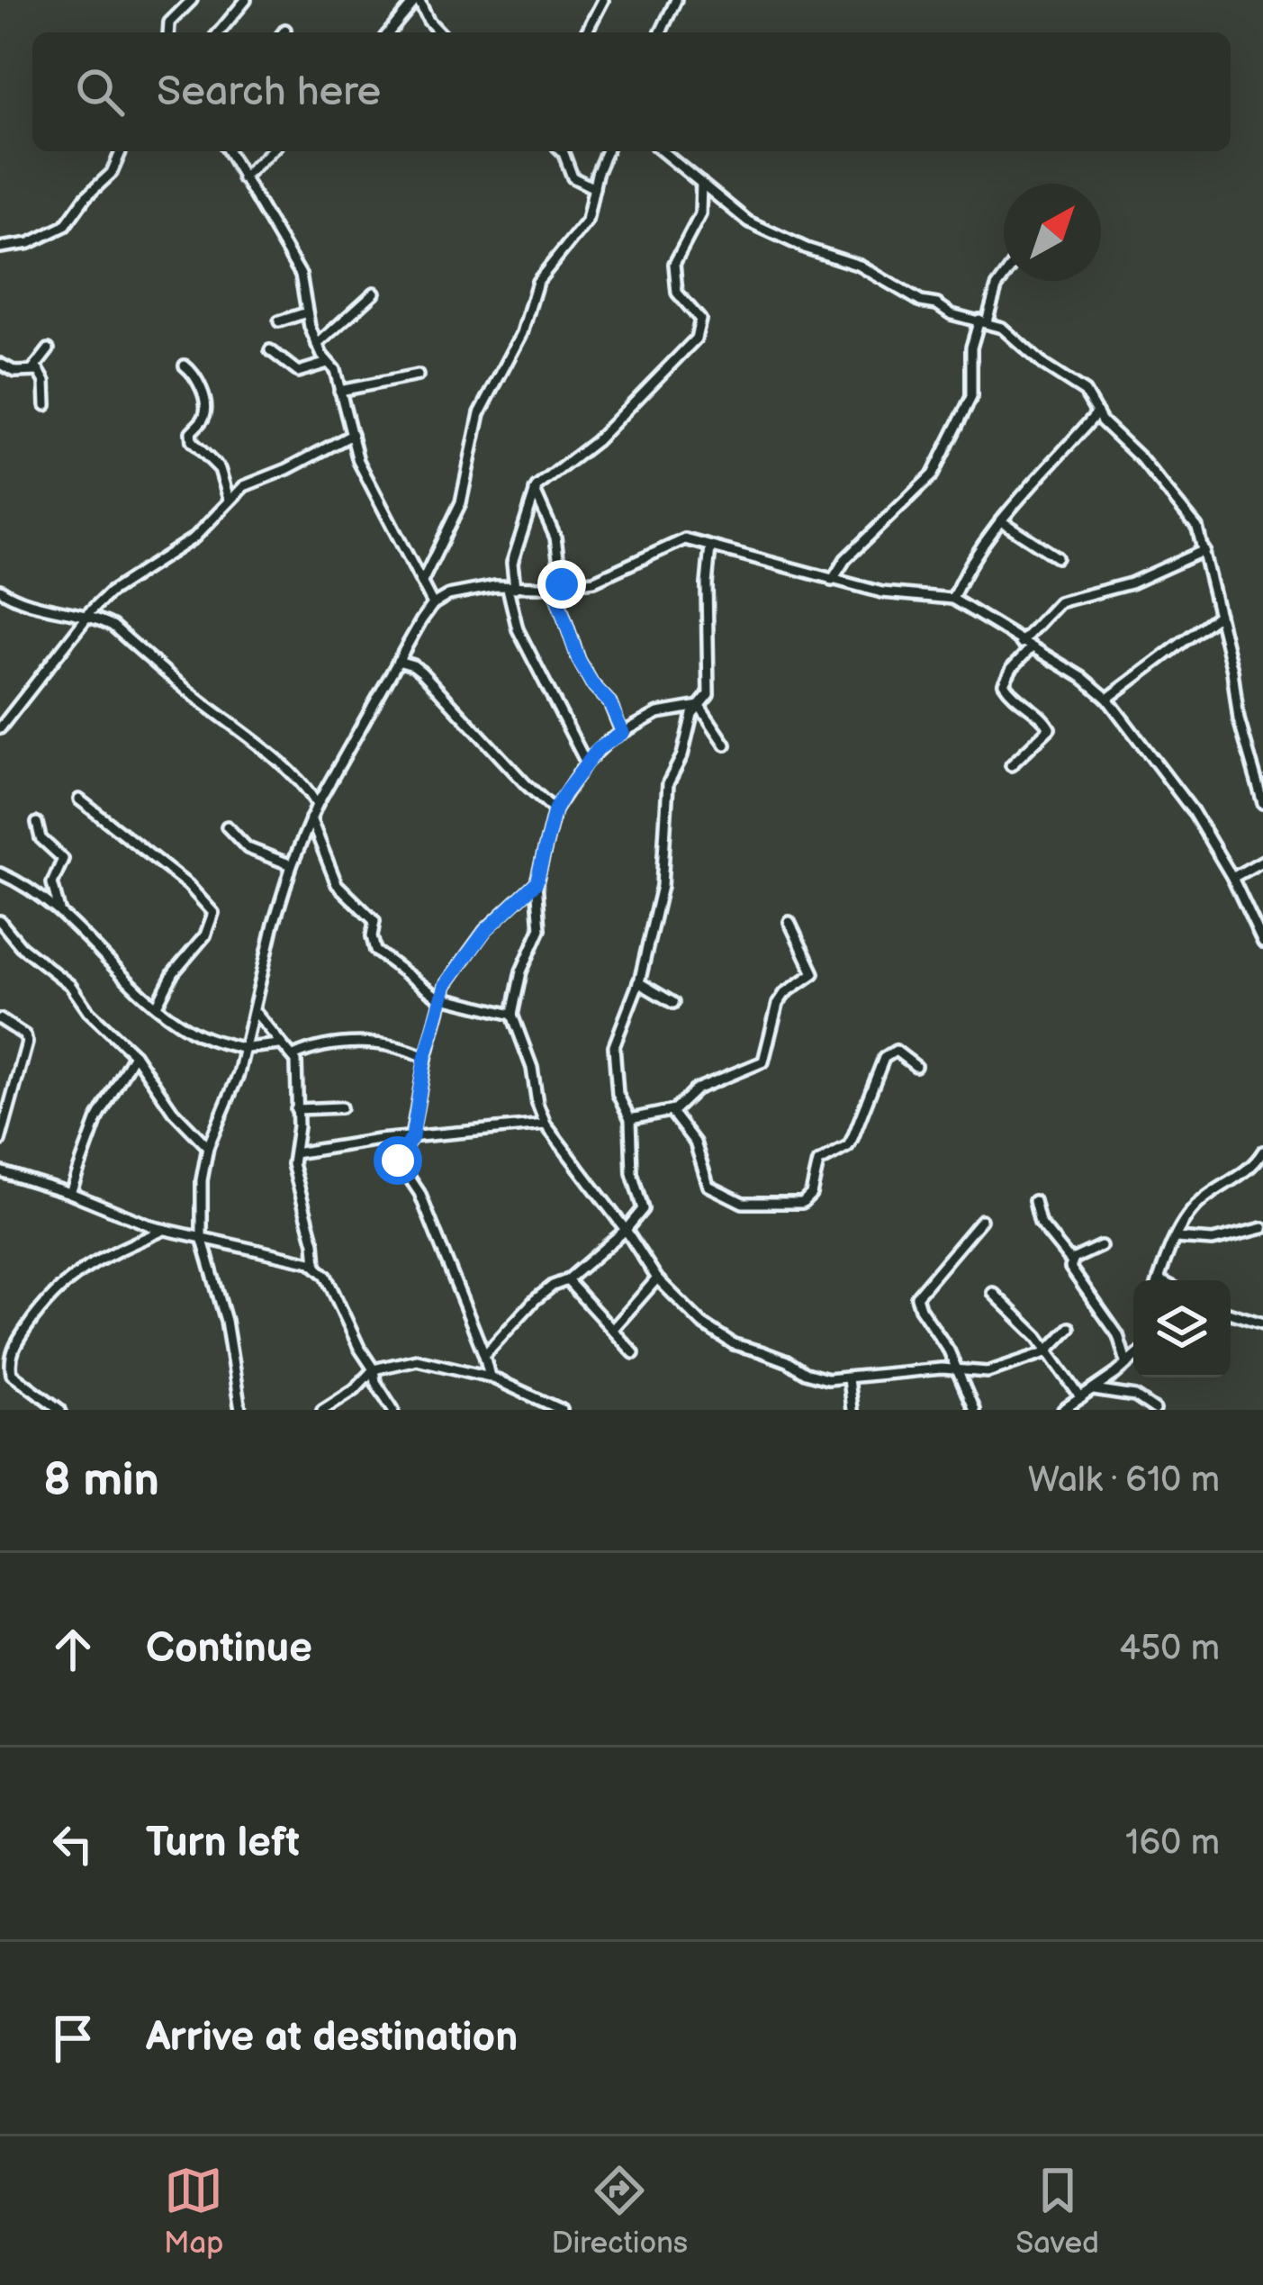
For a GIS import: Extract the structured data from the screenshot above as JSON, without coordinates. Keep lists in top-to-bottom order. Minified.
{"north":"top right","page":{"search":"Search here","heading":["8 min","Walk · 610 m"],"list":[["Continue","450 m"],["Turn left","160 m"],"Arrive at destination"],"nav":["Map","Directions","Saved"]}}
